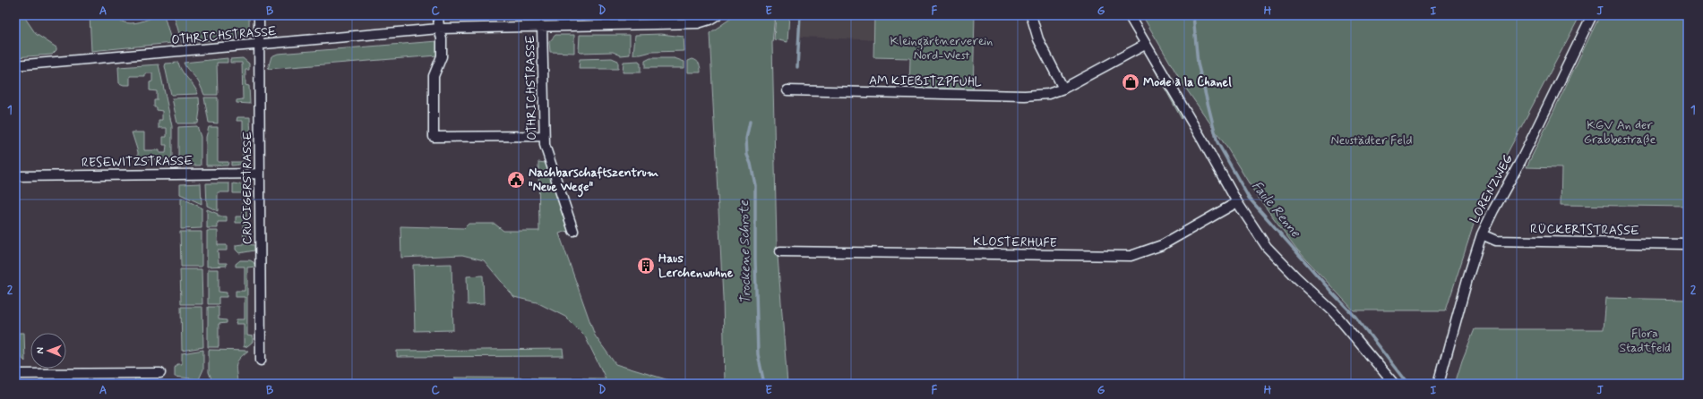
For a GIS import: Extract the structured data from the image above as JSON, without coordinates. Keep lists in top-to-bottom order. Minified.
{"streets":{"street":["OTHRICHSTRASSE","AM KIEBITZPFUHL","RESEWITZSTRASSE","CRUCIGERSTRASSE","LORENZWEG","RÜCKERTSTRASSE","KLOSTERHUFE"]},"crossings":[["OTHRICHSTRASSE","CRUCIGERSTRASSE"],["RESEWITZSTRASSE","CRUCIGERSTRASSE"],["LORENZWEG","RÜCKERTSTRASSE"]],"water":["Faule Renne","Trockene Schrote"],"parks":["Kleingärtnerverein Nord-West","KGV An der Grabbestraße","Neustädter Feld","Flora Stadtfeld"],"places":{"shop":["Mode à la Chanel"],"public building":["Nachbarschaftszentrum \"Neue Wege\""],"building":["Haus Lerchenwuhne"]},"north":"left","grid":{"columns":["A","B","C","D","E","F","G","H","I","J"],"rows":["1","2"]}}
